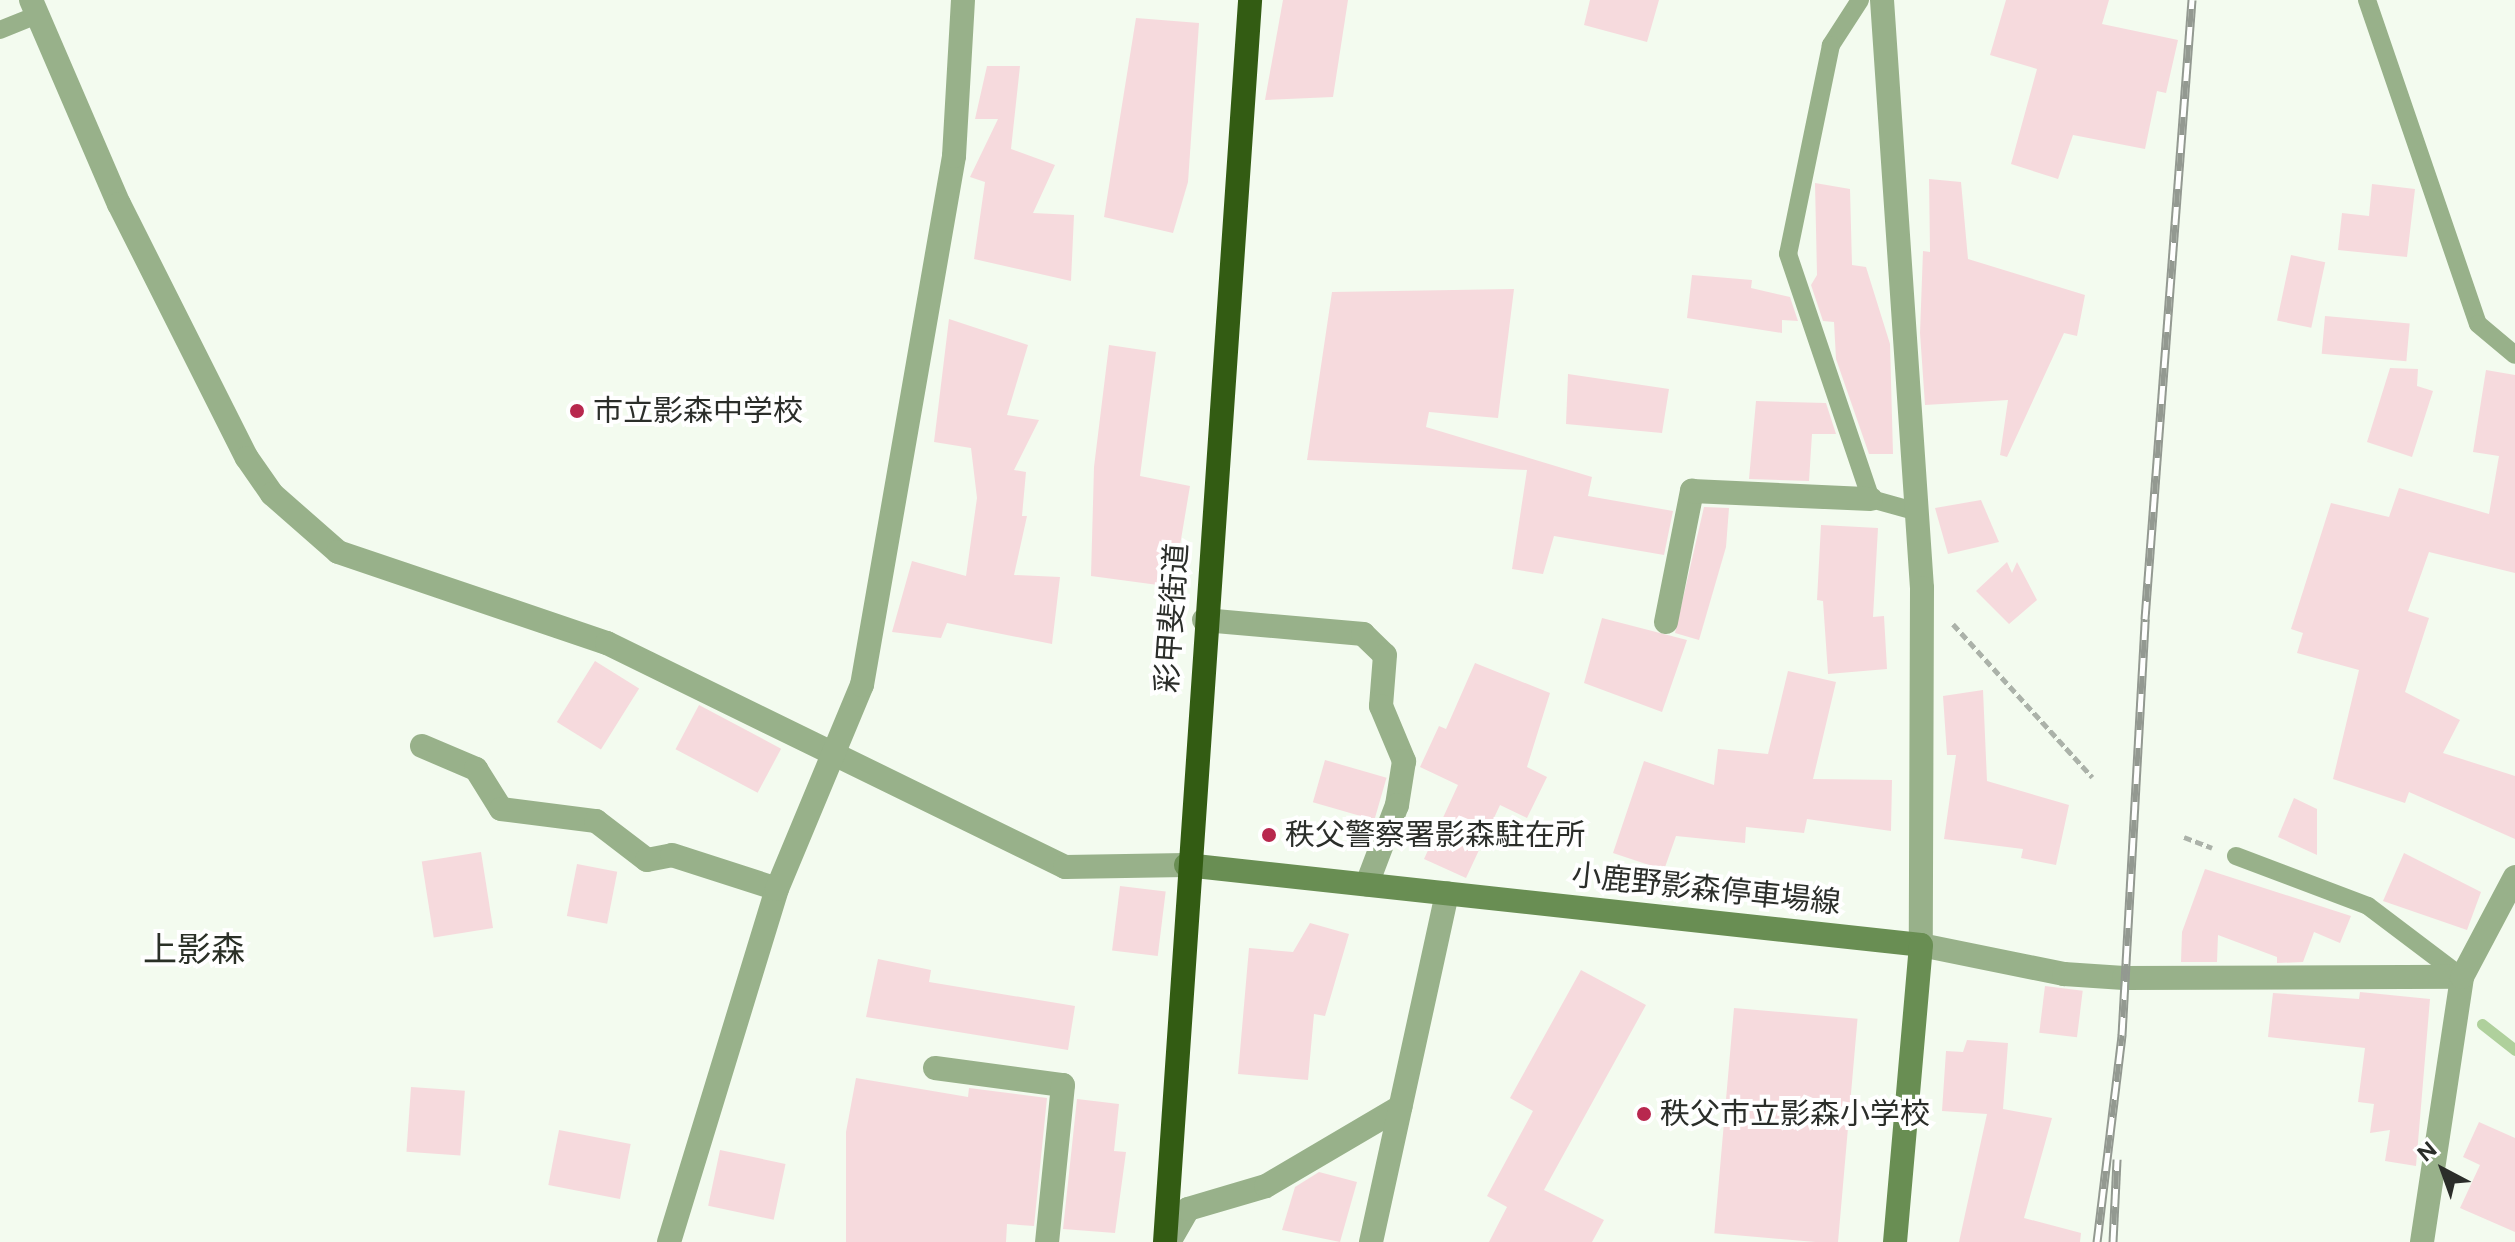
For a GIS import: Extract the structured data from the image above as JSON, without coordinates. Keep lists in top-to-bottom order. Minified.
{"streets":{"highway":["彩甲斐街道"],"main road":["小鹿野影森停車場線"]},"crossings":[["彩甲斐街道","小鹿野影森停車場線"]],"districts":["上影森"],"places":["市立影森中学校","秩父警察署影森駐在所","秩父市立影森小学校"],"north":"top left"}
